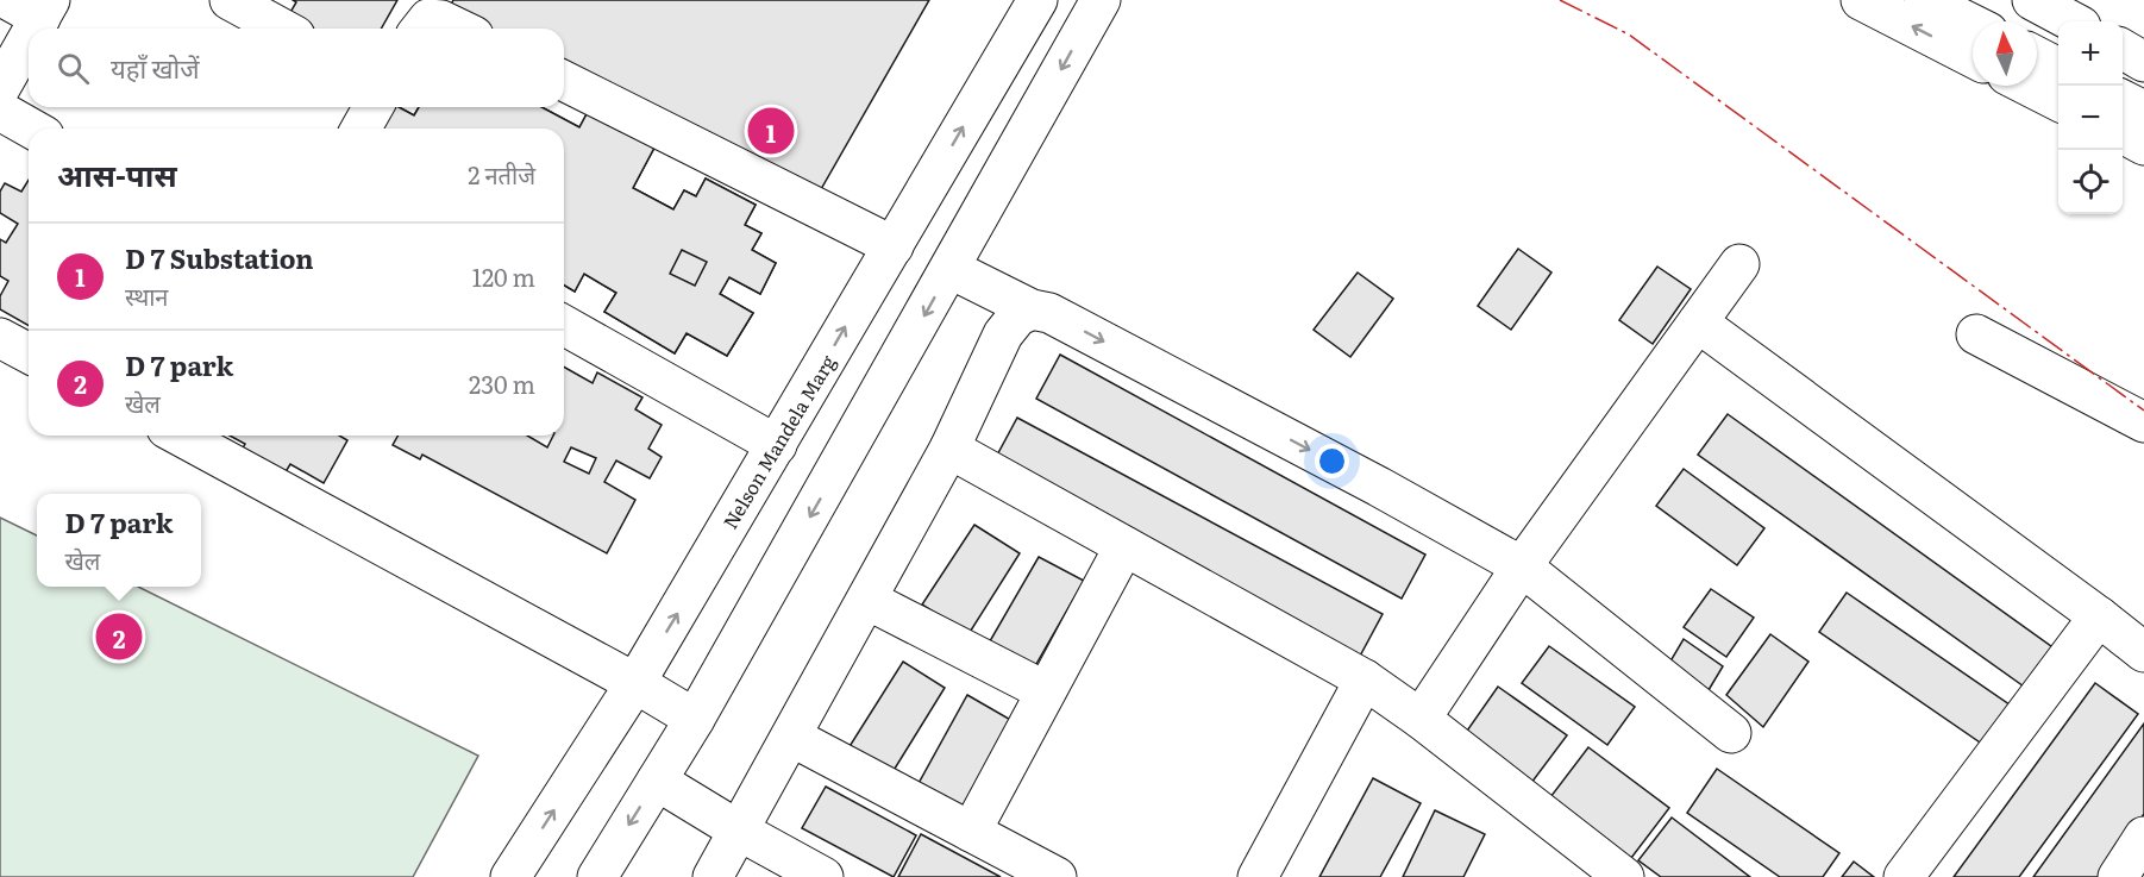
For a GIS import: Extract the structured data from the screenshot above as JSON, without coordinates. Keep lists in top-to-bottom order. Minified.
{"streets":{"street":["Nelson Mandela Marg"]},"north":"top","page":{"map_buttons":["+","−"],"search":"यहाँ खोजें","pins":["1","2"],"heading":["आस-पास","2 नतीजे"],"list":[{"mark":"1","name":"D 7 Substation","note":"स्थान","value":"120 m"},{"mark":"2","name":"D 7 park","note":"खेल","value":"230 m"}],"popup":["D 7 park","खेल"]}}
